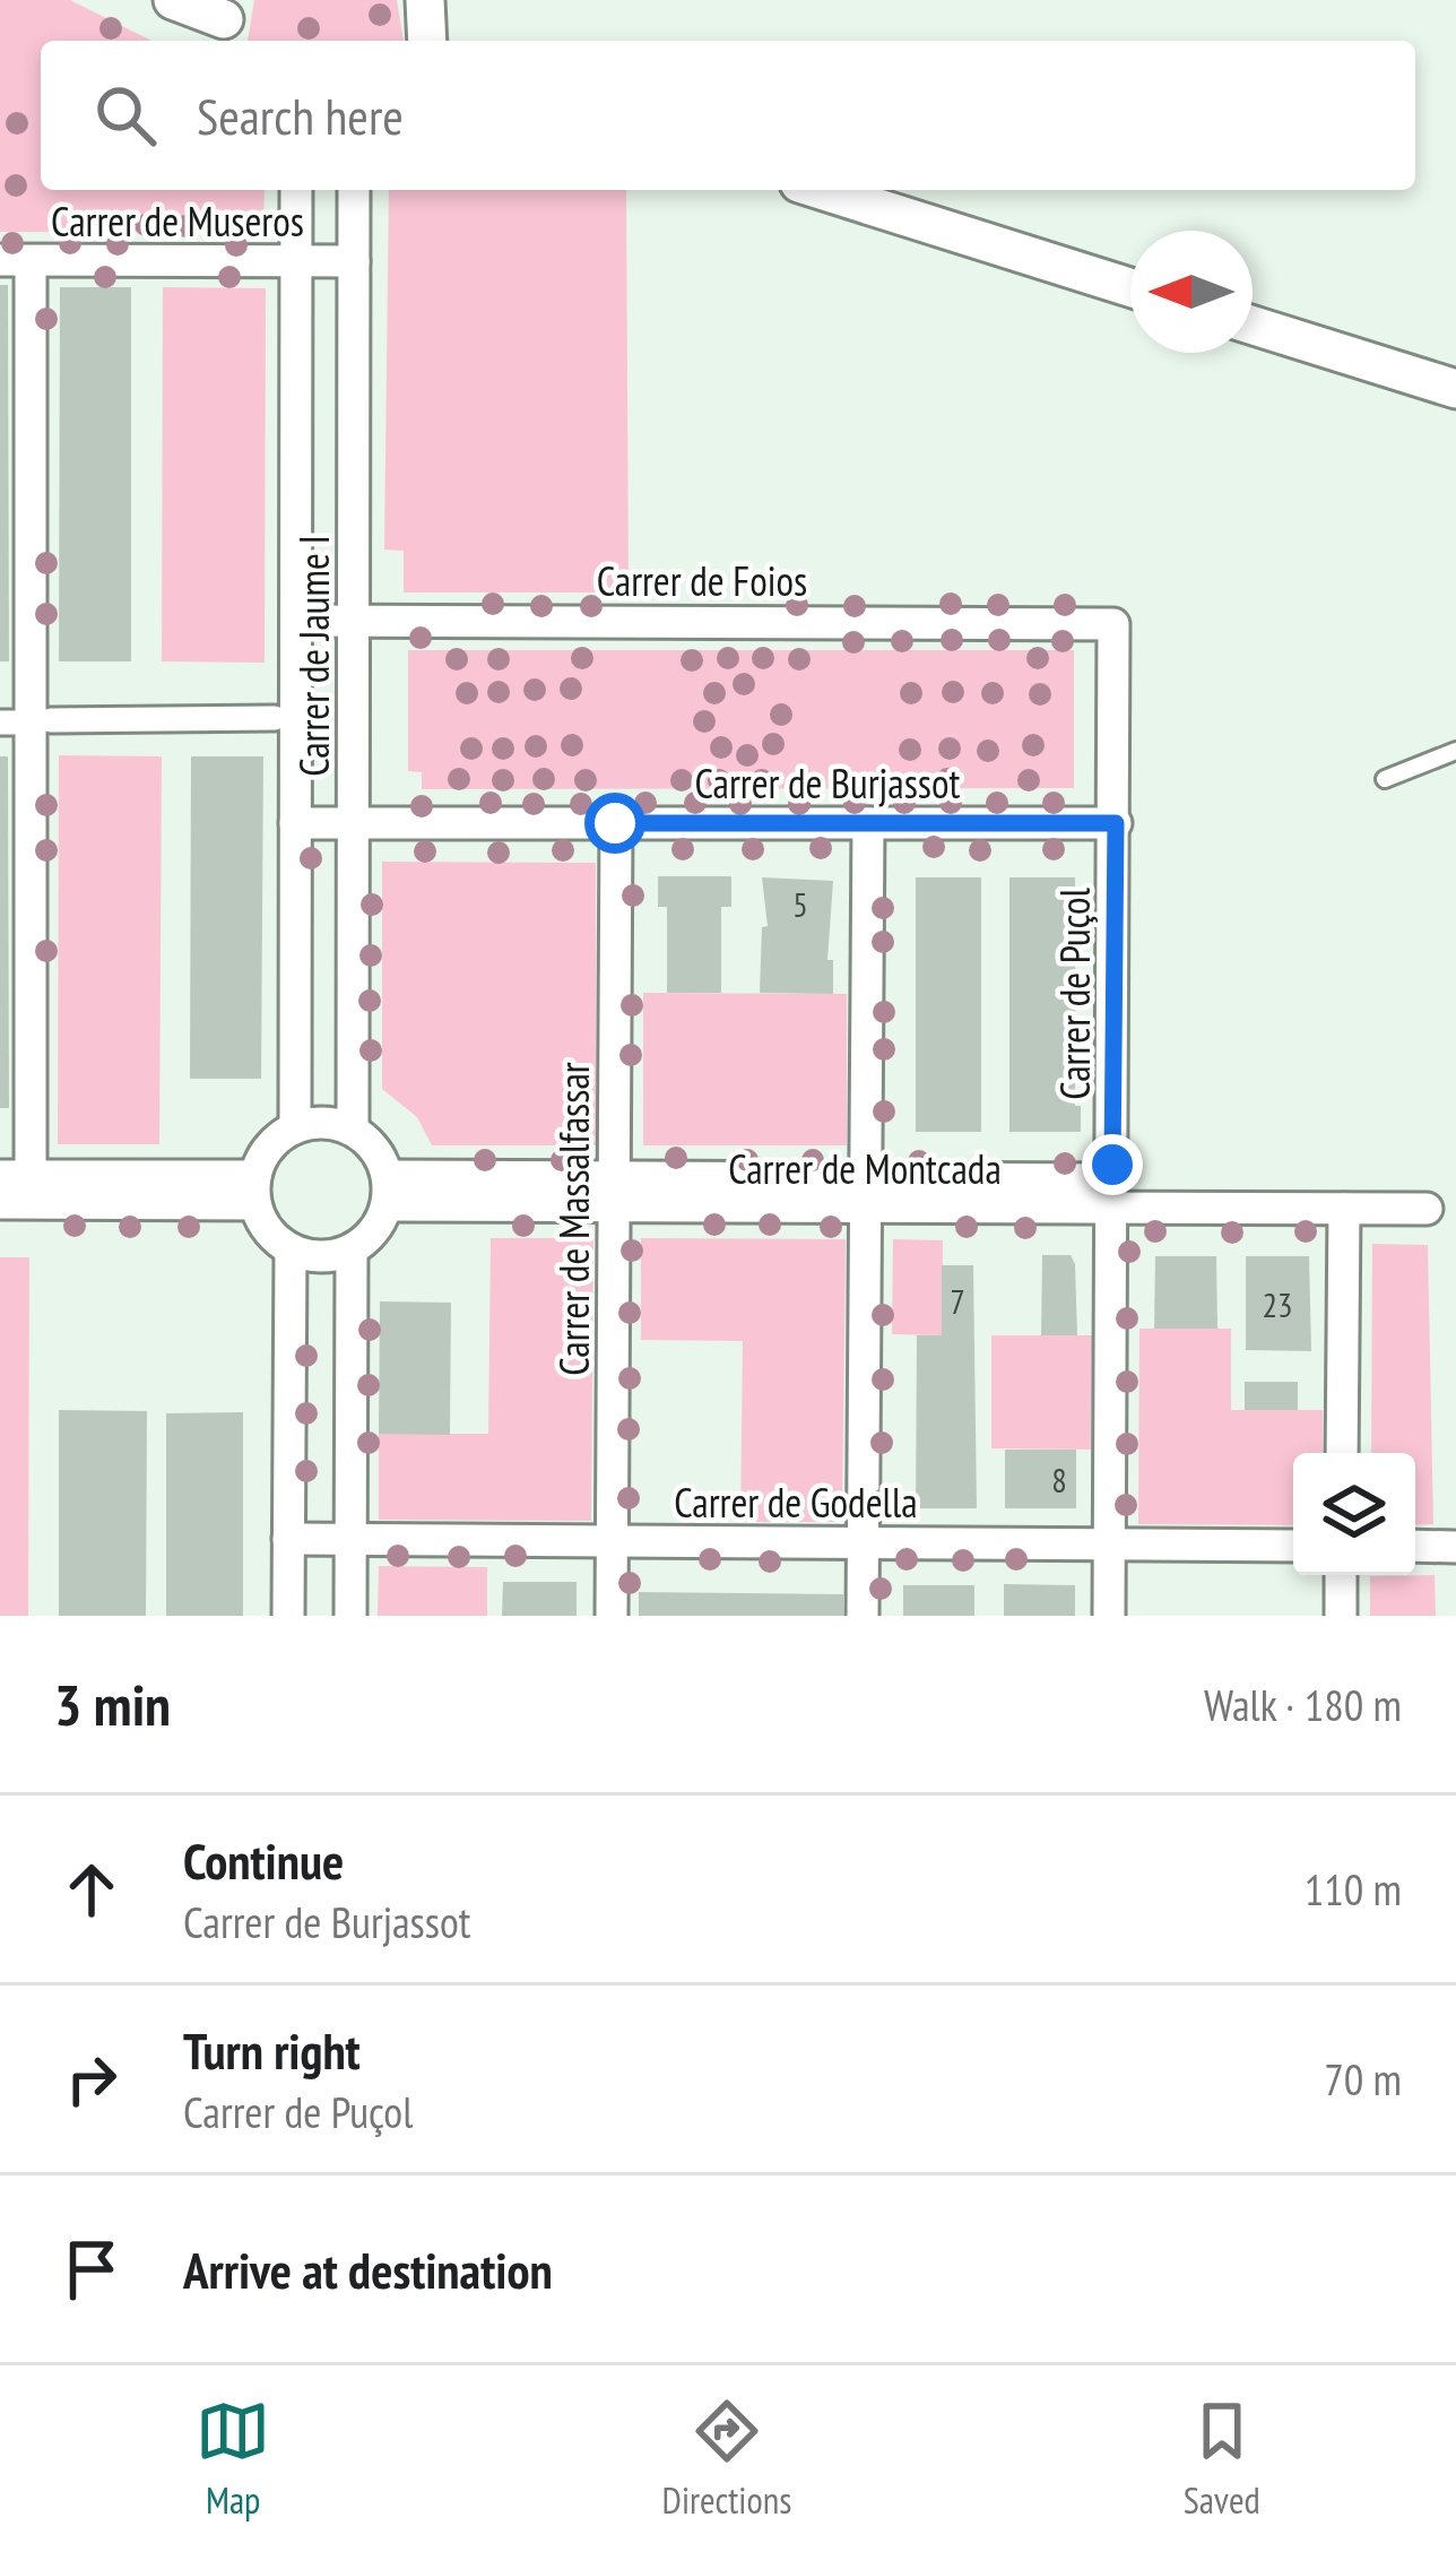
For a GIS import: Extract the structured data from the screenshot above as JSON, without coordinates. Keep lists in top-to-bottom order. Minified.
{"streets":{"street":["Carrer de Museros","Carrer de Foios","Carrer de Jaume I","Carrer de Burjassot","Carrer de Puçol","Carrer de Montcada","Carrer de Massalfassar","Carrer de Godella"]},"crossings":[["Carrer de Museros","Carrer de Jaume I"],["Carrer de Foios","Carrer de Jaume I"],["Carrer de Foios","Carrer de Puçol"],["Carrer de Jaume I","Carrer de Burjassot"],["Carrer de Jaume I","Carrer de Montcada"],["Carrer de Burjassot","Carrer de Puçol"],["Carrer de Burjassot","Carrer de Massalfassar"],["Carrer de Puçol","Carrer de Montcada"],["Carrer de Puçol","Carrer de Godella"],["Carrer de Montcada","Carrer de Massalfassar"],["Carrer de Massalfassar","Carrer de Godella"]],"house_numbers":["5","7","23","8"],"north":"left","page":{"search":"Search here","heading":["3 min","Walk · 180 m"],"list":[["Continue","Carrer de Burjassot","110 m"],["Turn right","Carrer de Puçol","70 m"],"Arrive at destination"],"nav":["Map","Directions","Saved"]}}
